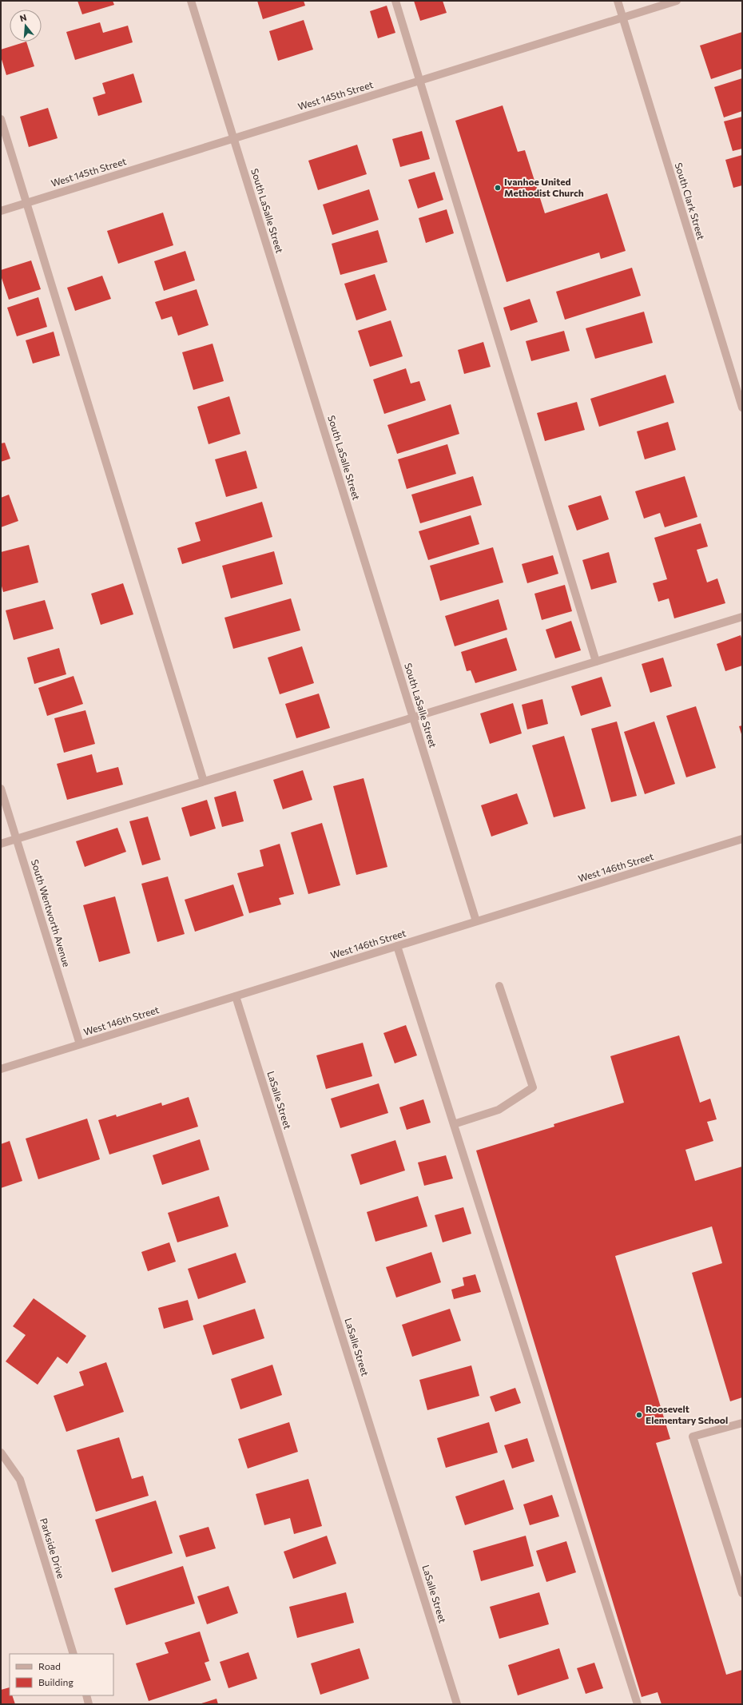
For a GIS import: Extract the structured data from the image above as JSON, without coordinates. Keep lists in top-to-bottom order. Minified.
{"streets":{"street":["West 145th Street","South Clark Street","South LaSalle Street","West 146th Street","South Wentworth Avenue","LaSalle Street","Parkside Drive"]},"crossings":[["West 145th Street","South Clark Street"],["West 145th Street","South LaSalle Street"],["South LaSalle Street","West 146th Street"],["West 146th Street","South Wentworth Avenue"],["West 146th Street","LaSalle Street"]],"places":["Ivanhoe United Methodist Church","Roosevelt Elementary School"],"legend":["Road","Building"],"north":"top"}
